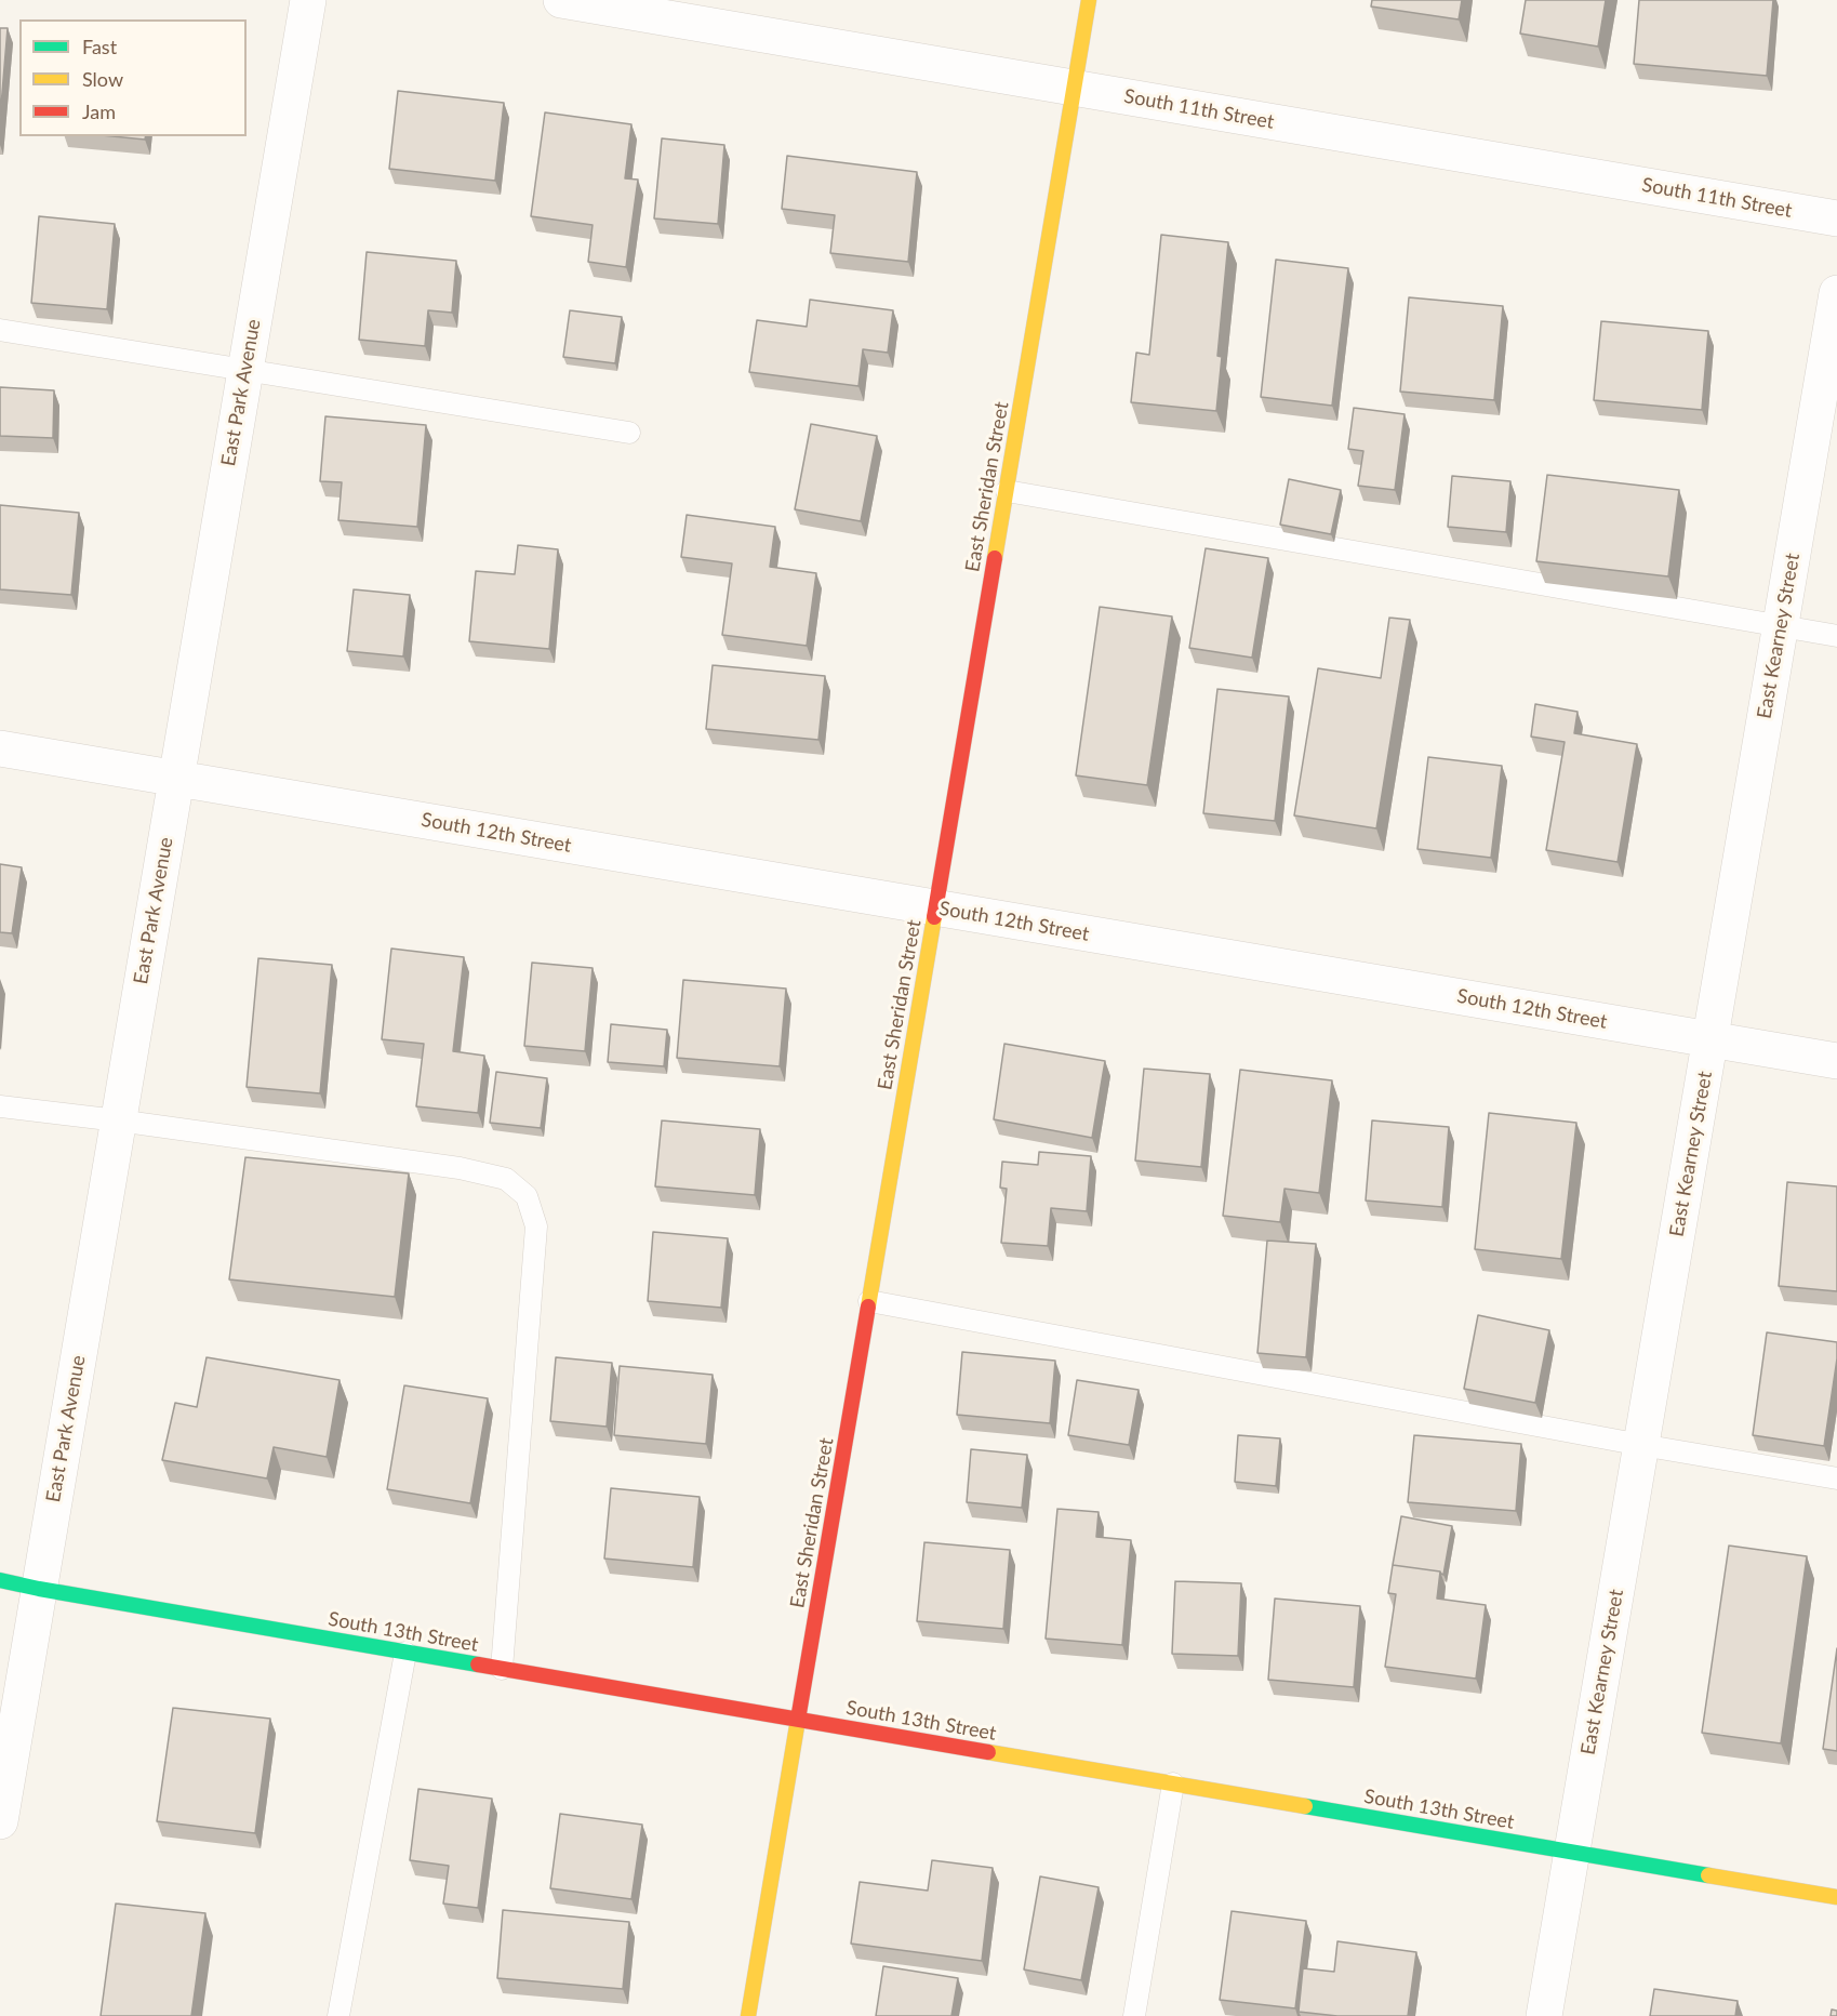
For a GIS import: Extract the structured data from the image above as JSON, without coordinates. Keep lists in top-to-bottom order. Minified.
{"streets":{"street":["South 11th Street","East Park Avenue","East Sheridan Street","East Kearney Street","South 12th Street","South 13th Street"]},"crossings":[["South 11th Street","East Sheridan Street"],["East Park Avenue","South 12th Street"],["East Park Avenue","South 13th Street"],["East Sheridan Street","South 12th Street"],["East Sheridan Street","South 13th Street"],["East Kearney Street","South 12th Street"],["East Kearney Street","South 13th Street"]],"legend":["Fast","Slow","Jam"]}
